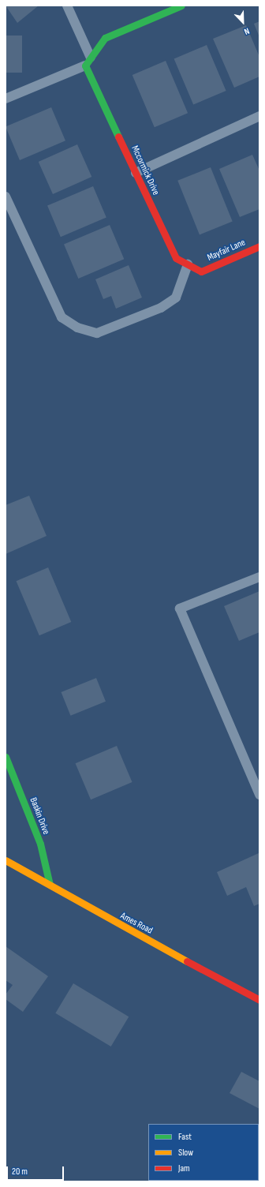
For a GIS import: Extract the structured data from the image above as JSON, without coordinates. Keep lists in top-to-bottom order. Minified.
{"streets":{"street":["Mccormick Drive","Mayfair Lane","Baskin Drive","Ames Road"]},"crossings":[["Mccormick Drive","Mayfair Lane"],["Baskin Drive","Ames Road"]],"legend":["Fast","Slow","Jam"],"scale_bar":"20 m","north":"bottom right"}
